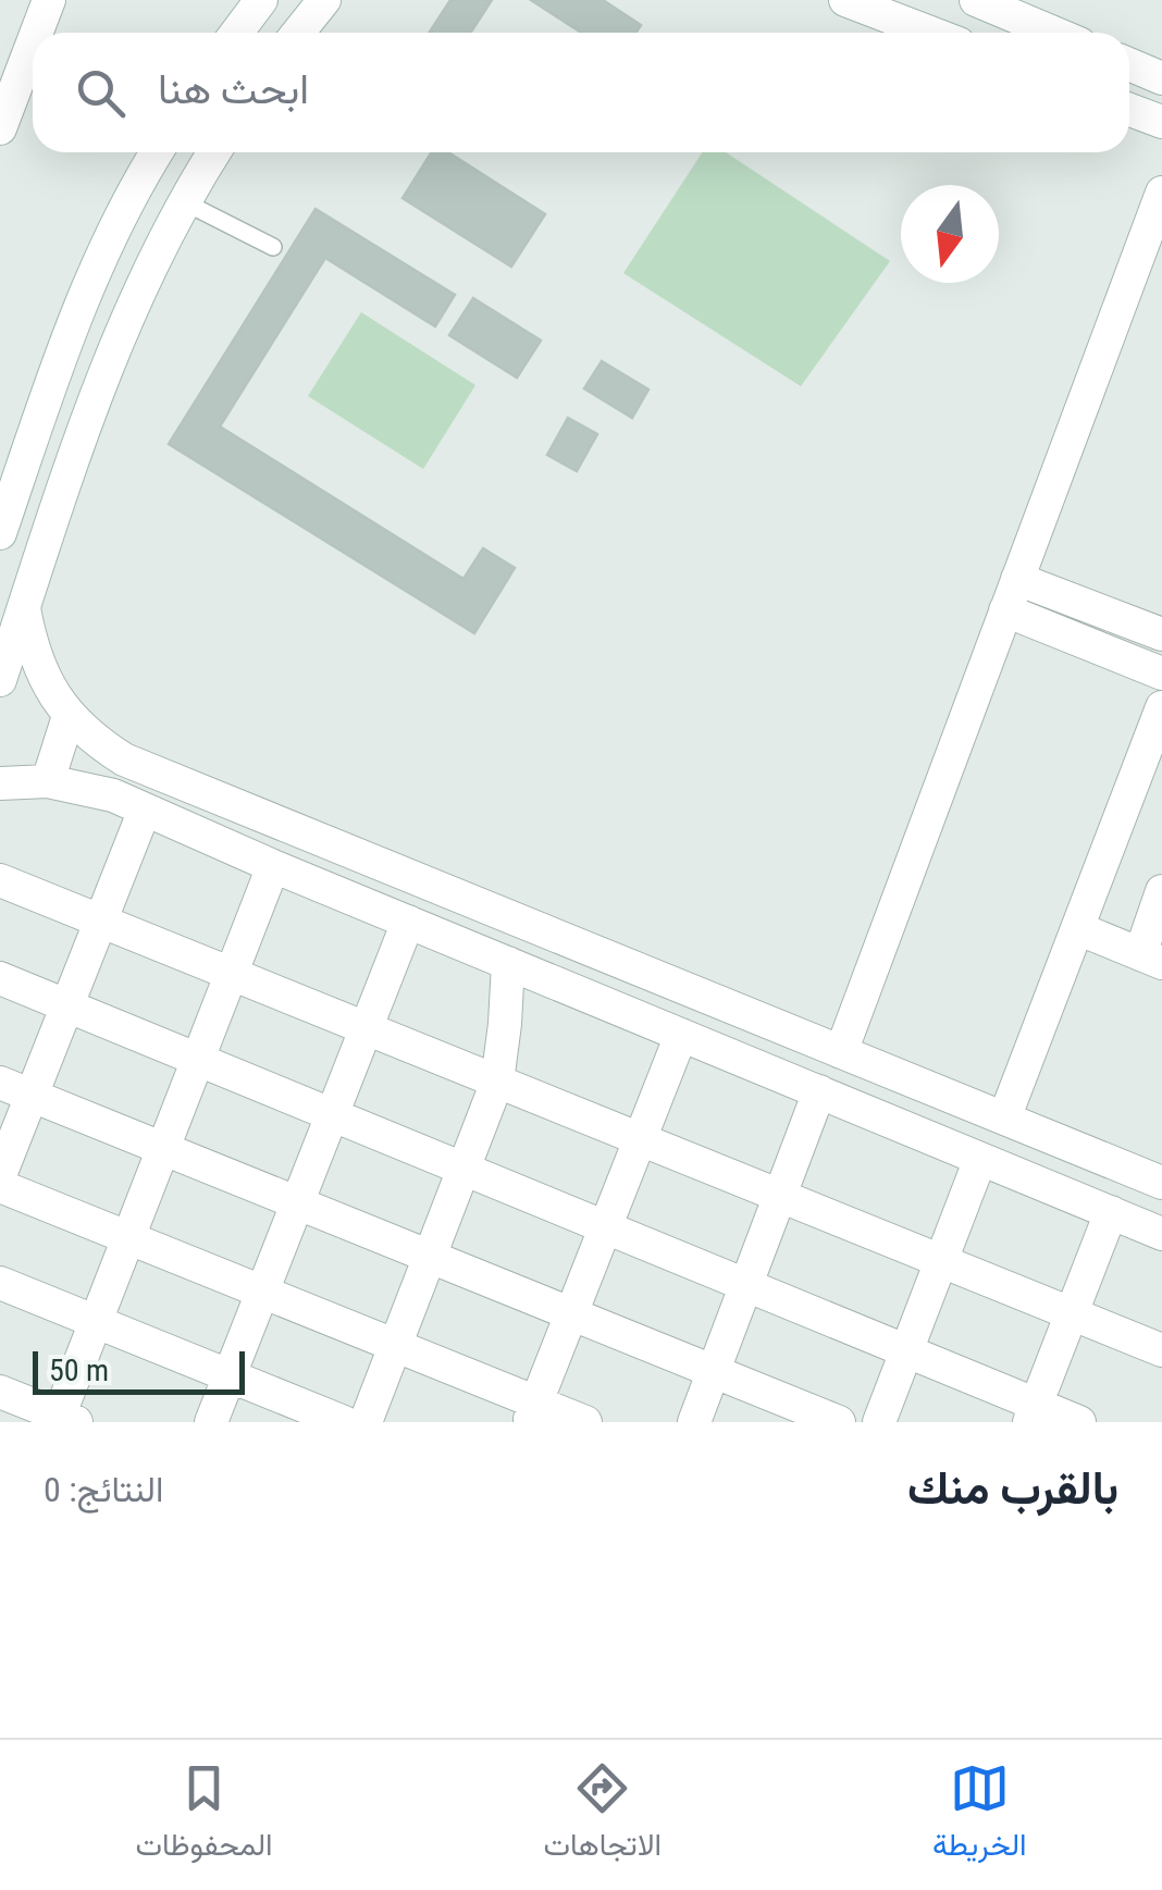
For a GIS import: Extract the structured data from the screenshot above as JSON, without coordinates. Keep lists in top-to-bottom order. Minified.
{"scale_bar":"50 m","north":"bottom","page":{"search":"ابحث هنا","scale":"50 m","heading":["بالقرب منك","النتائج: 0"],"nav":["الخريطة","الاتجاهات","المحفوظات"]}}
